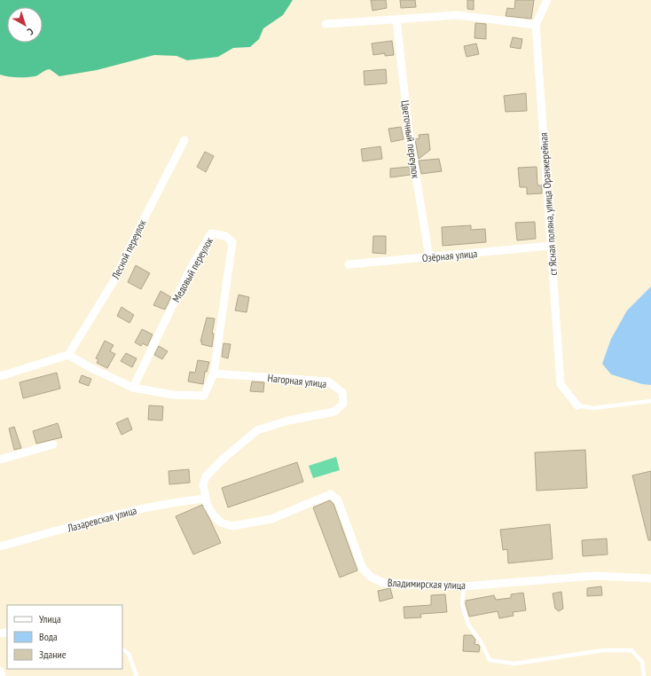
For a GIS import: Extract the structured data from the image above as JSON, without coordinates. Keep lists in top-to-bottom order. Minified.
{"streets":{"street":["Цветочный переулок","ст Ясная поляна, улица Оранжерейная","Лесной переулок","Озёрная улица","Медовый переулок","Нагорная улица","Лазаревская улица","Владимирская улица"]},"crossings":[["Цветочный переулок","Озёрная улица"],["ст Ясная поляна, улица Оранжерейная","Озёрная улица"],["Медовый переулок","Нагорная улица"],["Нагорная улица","Лазаревская улица"],["Нагорная улица","Владимирская улица"]],"legend":["Улица","Вода","Здание"],"north":"bottom right"}
